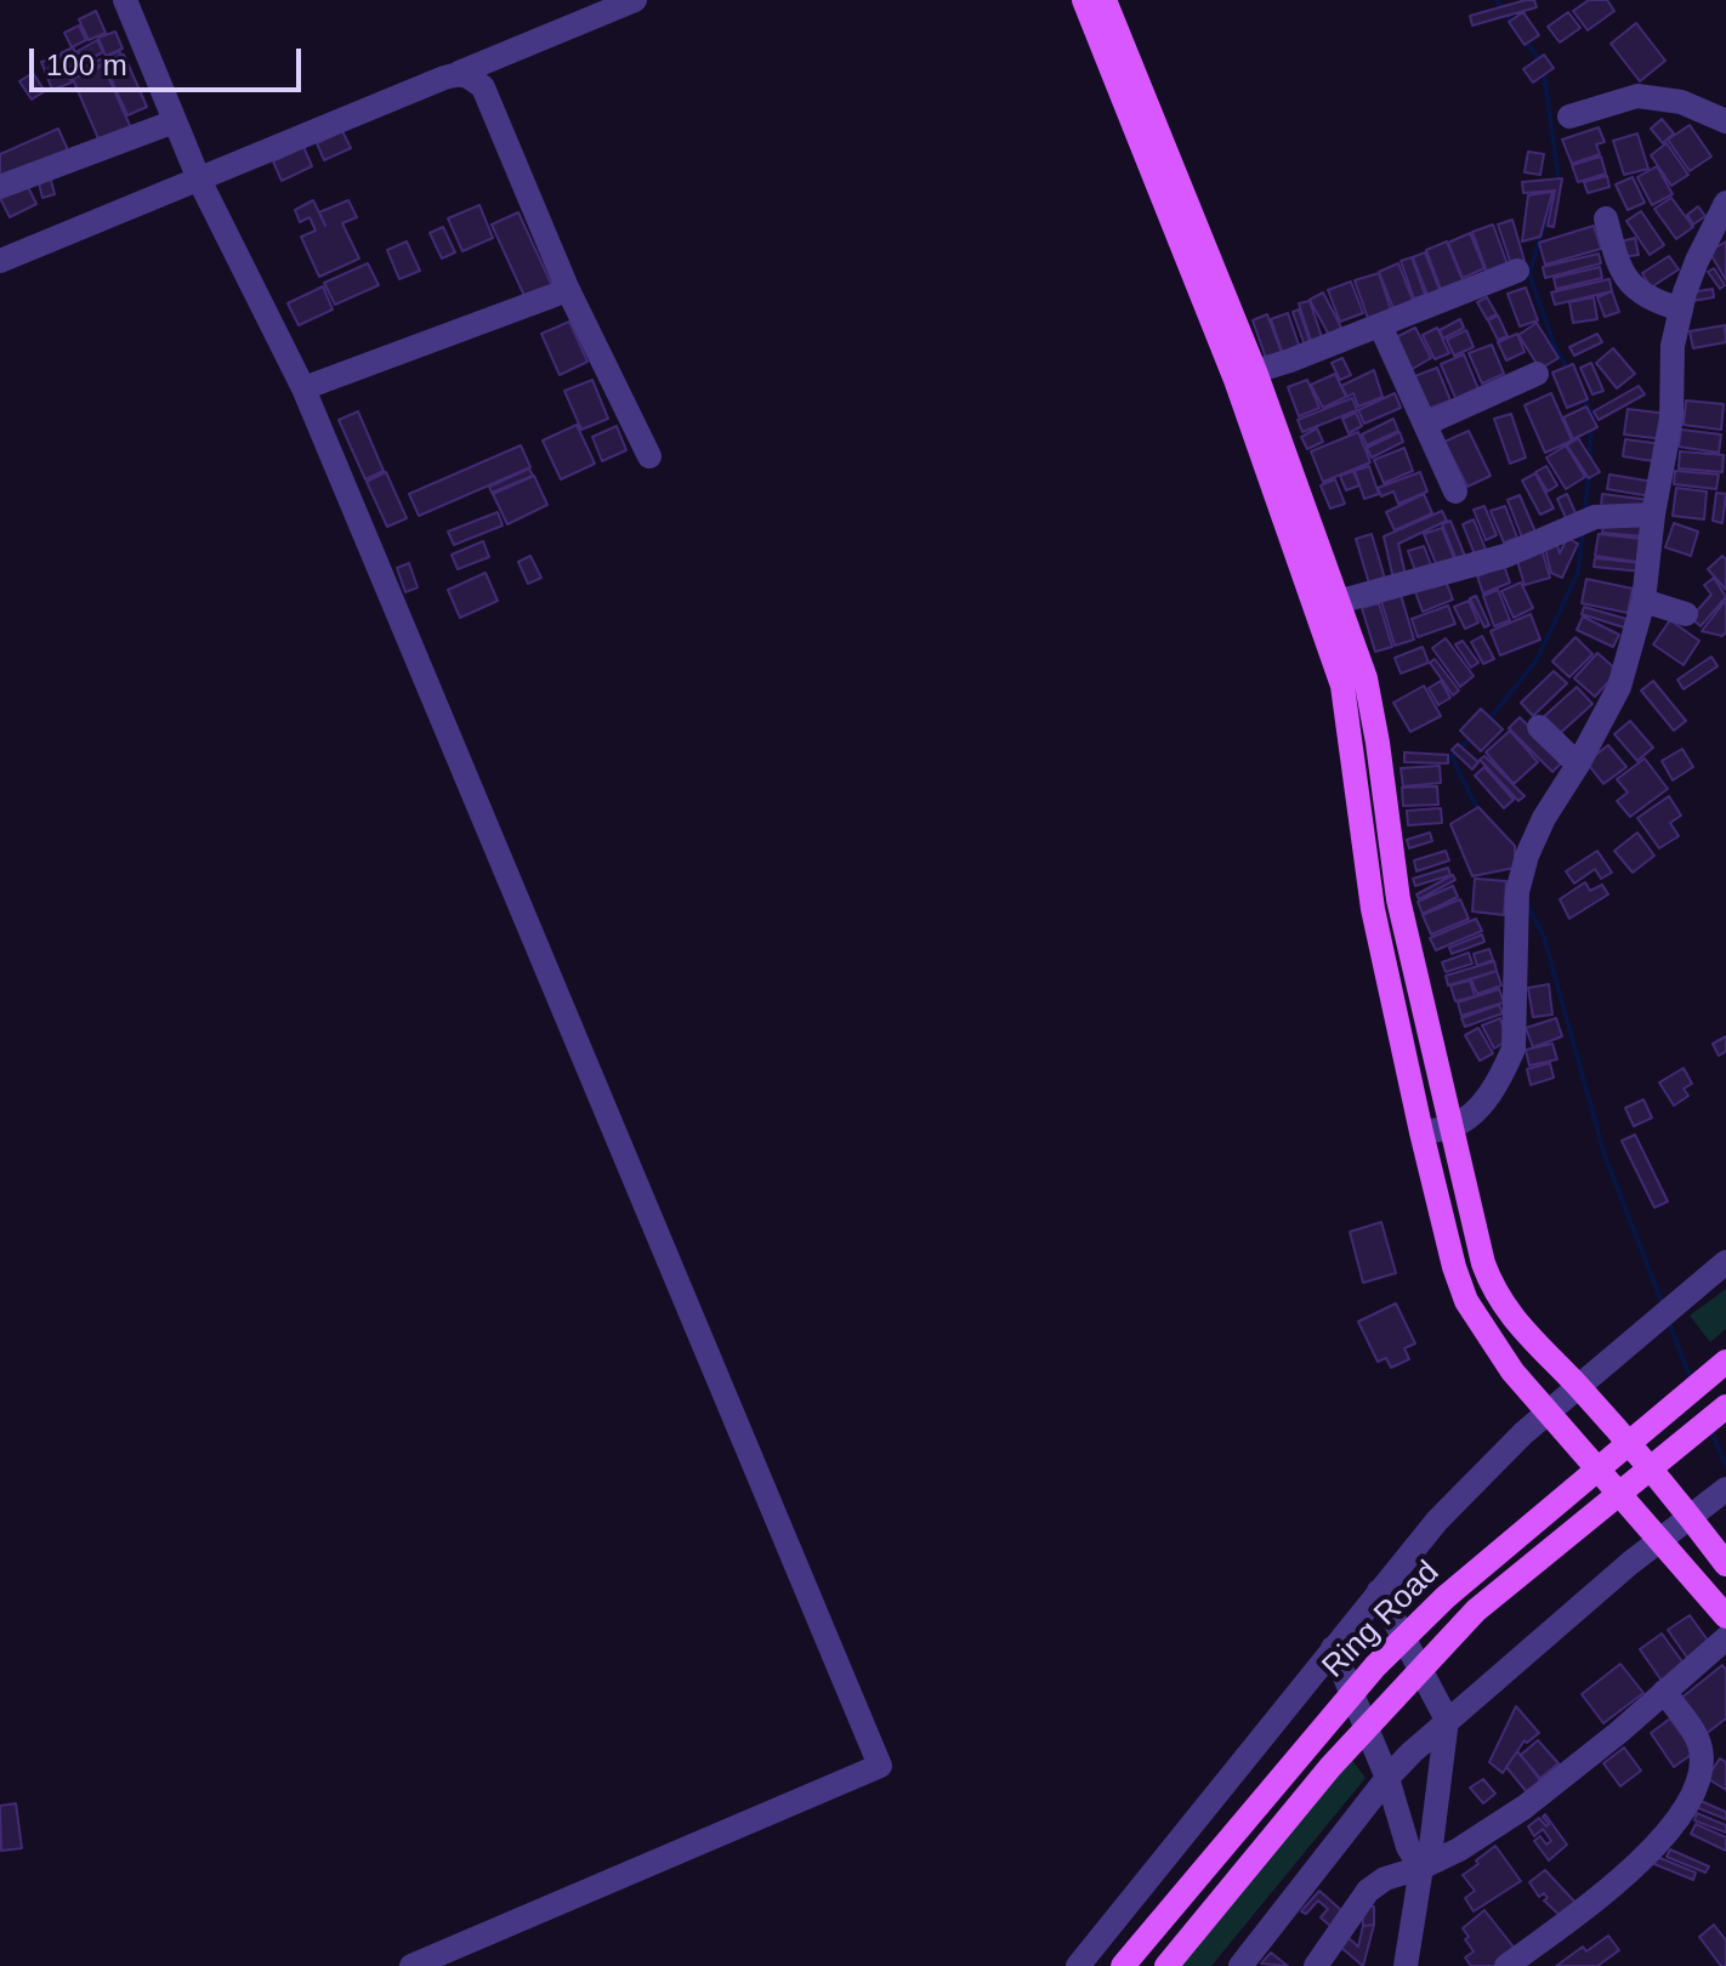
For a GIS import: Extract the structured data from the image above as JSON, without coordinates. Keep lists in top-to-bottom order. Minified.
{"streets":{"main road":["Ring Road"]},"scale_bar":"100 m"}
